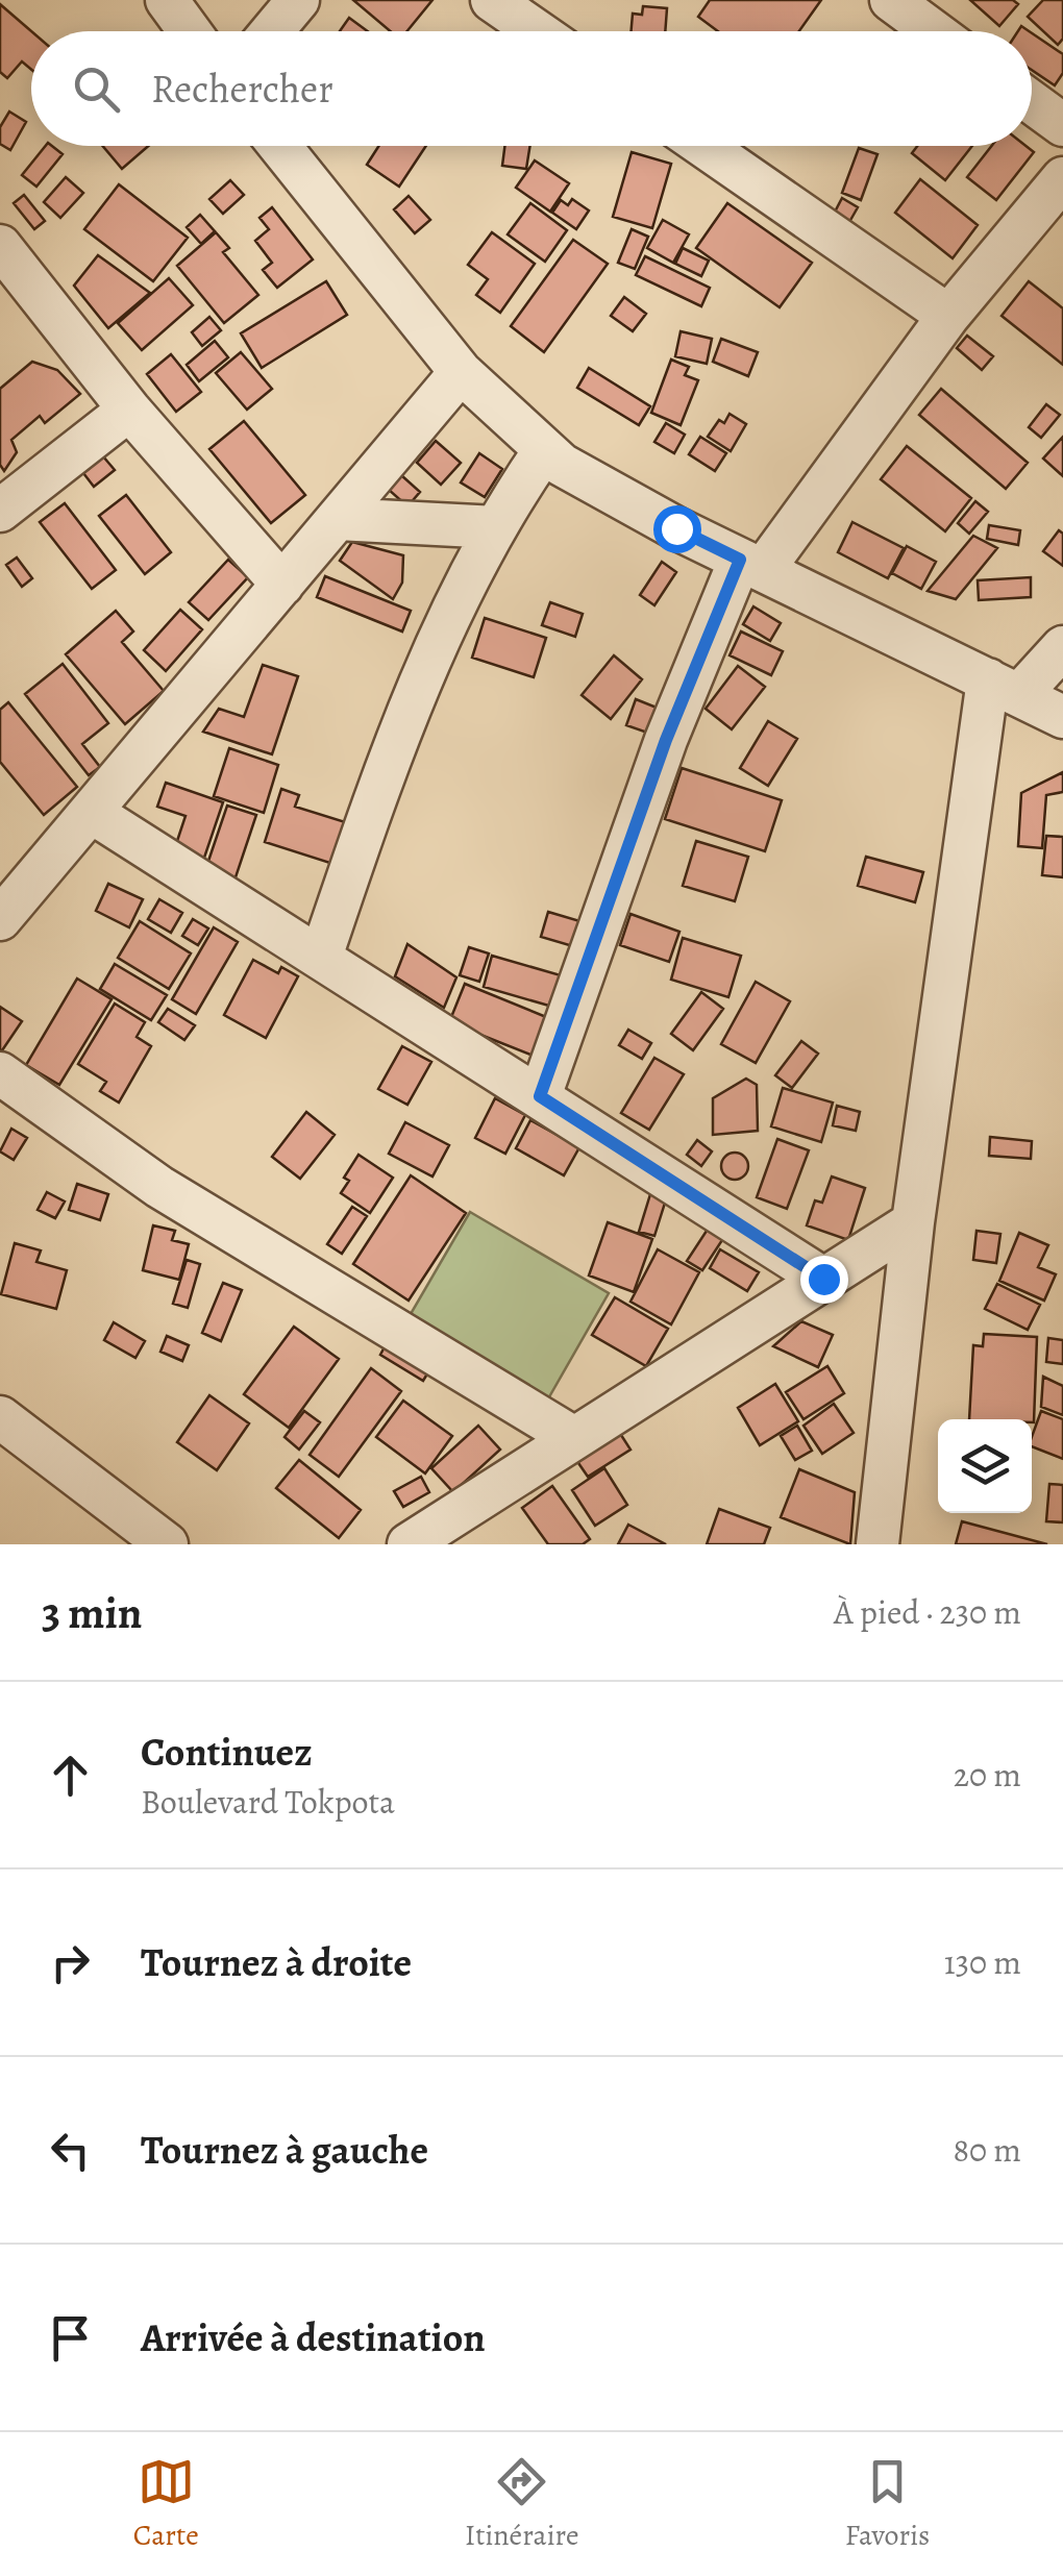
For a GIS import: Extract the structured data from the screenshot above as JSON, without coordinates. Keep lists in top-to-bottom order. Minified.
{"page":{"search":"Rechercher","heading":["3 min","À pied · 230 m"],"list":[["Continuez","Boulevard Tokpota","20 m"],["Tournez à droite","130 m"],["Tournez à gauche","80 m"],"Arrivée à destination"],"nav":["Carte","Itinéraire","Favoris"]}}
